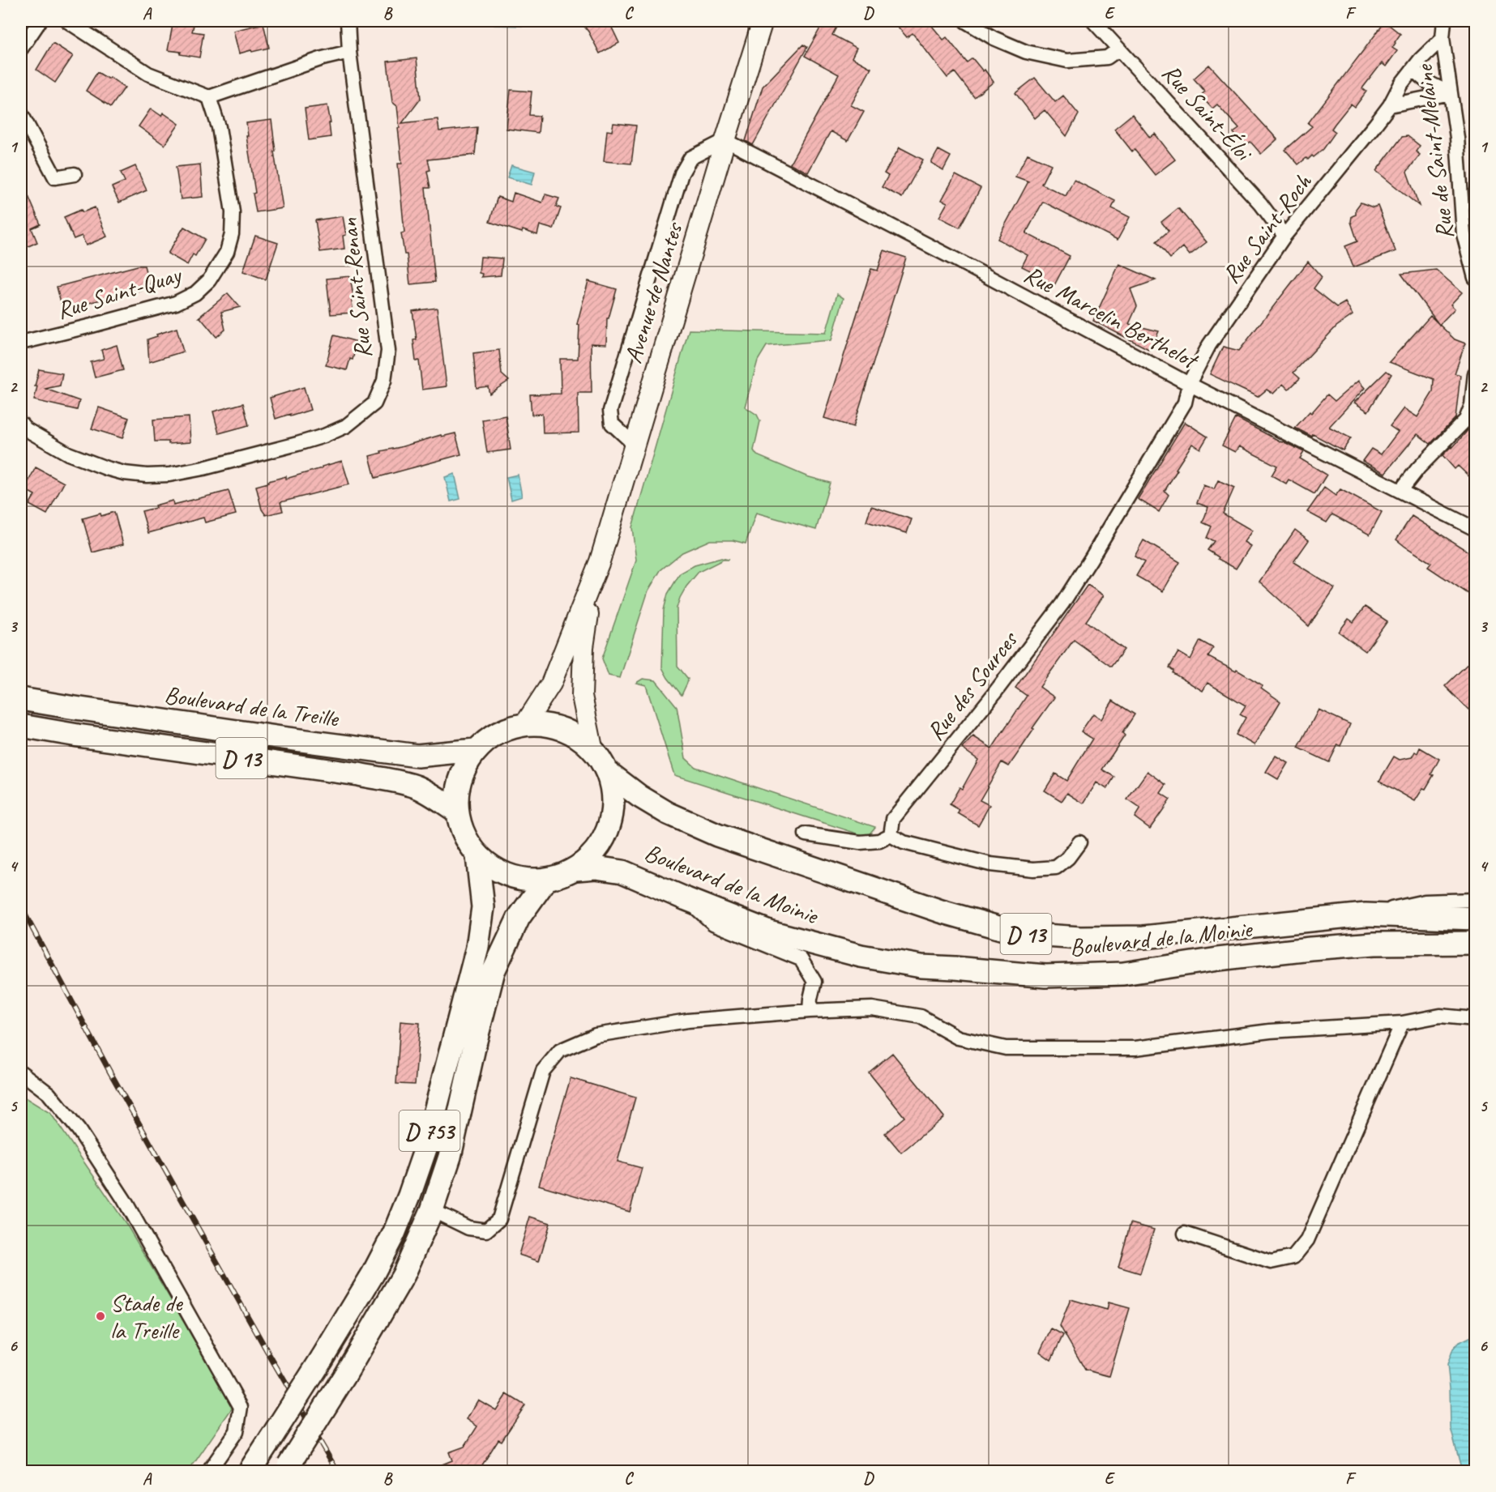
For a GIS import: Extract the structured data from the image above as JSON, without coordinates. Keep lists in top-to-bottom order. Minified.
{"streets":{"main road":["Avenue de Nantes","Boulevard de la Treille","D 13","Boulevard de la Moinie","D 753"],"street":["Rue Saint-Éloi","Rue de Saint-Melaine","Rue Saint-Roch","Rue Saint-Renan","Rue Saint-Quay","Rue Marcelin Berthelot","Rue des Sources"]},"crossings":[["Rue Saint-Éloi","Rue Saint-Roch"],["Rue de Saint-Melaine","Rue Saint-Roch"],["Rue Saint-Roch","Rue Marcelin Berthelot"],["Rue Saint-Roch","Rue des Sources"],["Avenue de Nantes","Rue Marcelin Berthelot"],["Avenue de Nantes","Boulevard de la Treille"],["Avenue de Nantes","D 13"],["Avenue de Nantes","Boulevard de la Moinie"],["Avenue de Nantes","D 753"],["Rue Marcelin Berthelot","Rue des Sources"],["Boulevard de la Treille","D 13"],["Boulevard de la Treille","Boulevard de la Moinie"],["Boulevard de la Treille","D 753"],["D 13","Boulevard de la Moinie"],["D 13","D 753"],["Boulevard de la Moinie","D 753"]],"places":["Stade de la Treille"],"grid":{"columns":["A","B","C","D","E","F"],"rows":["1","2","3","4","5","6"]}}
